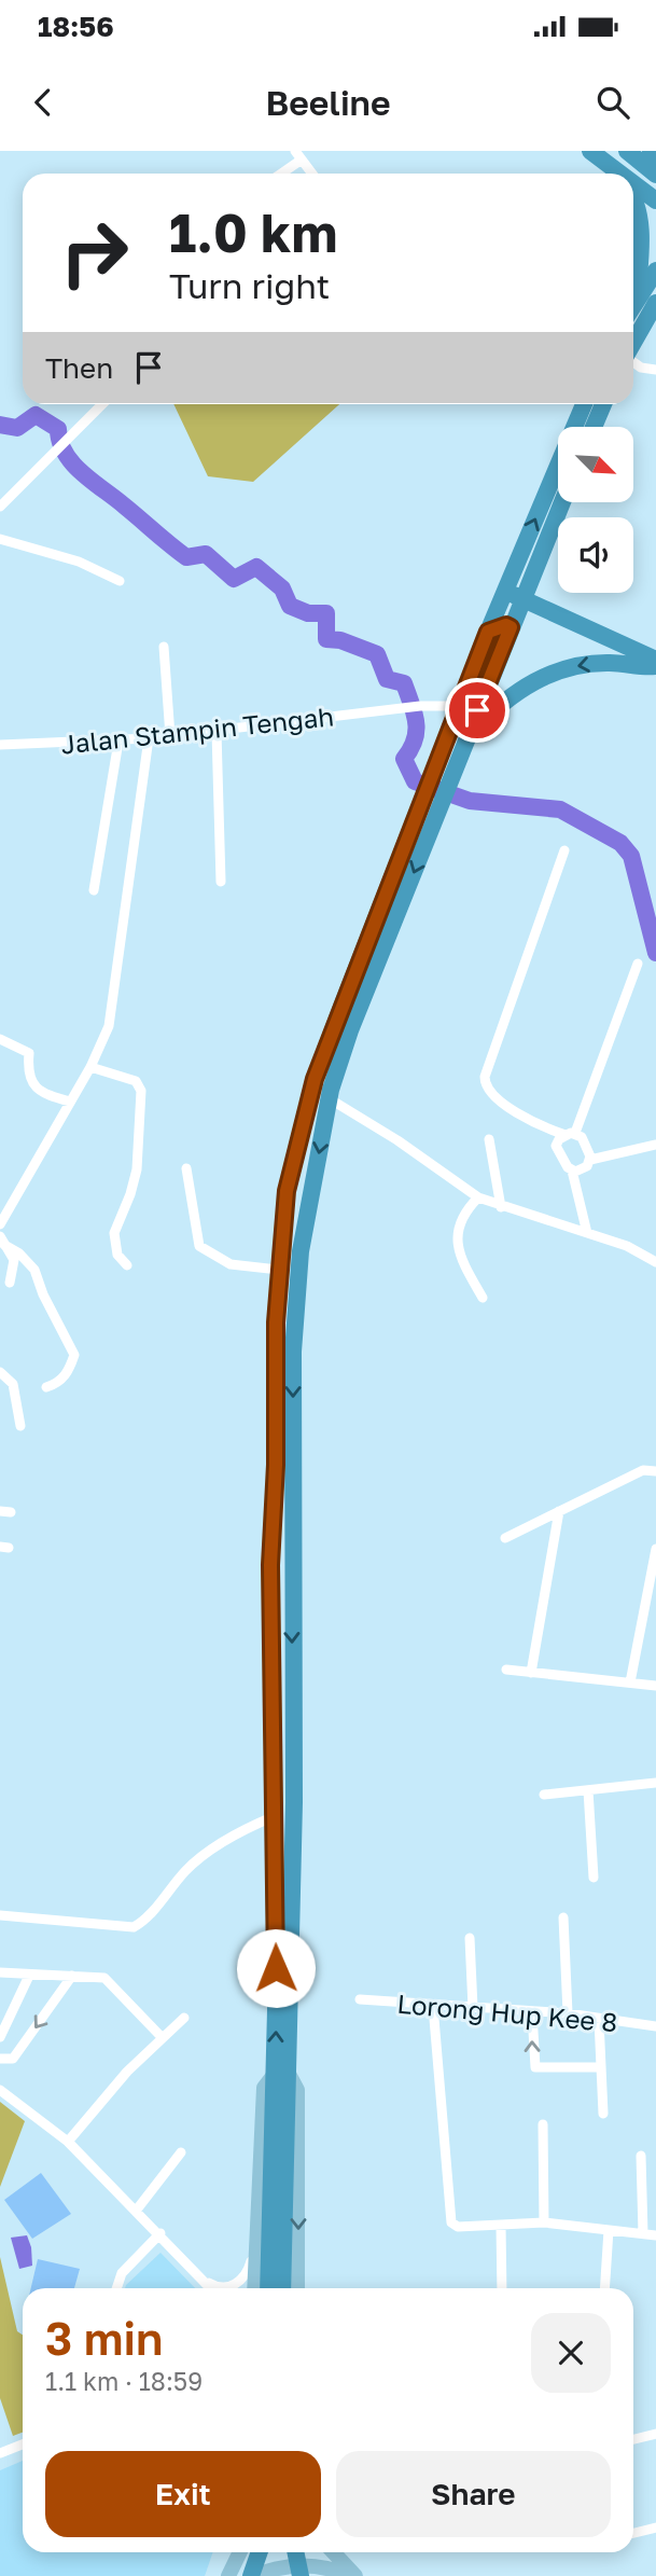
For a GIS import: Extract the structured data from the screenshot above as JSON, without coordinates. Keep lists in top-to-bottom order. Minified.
{"streets":{"street":["Jalan Stampin Tengah","Lorong Hup Kee 8"]},"north":"bottom right","page":{"status":"18:56","header":"Beeline","turn":["1.0 km","Turn right"],"then":"Then","heading":["3 min","1.1 km · 18:59"],"buttons":["Exit","Share"]}}
